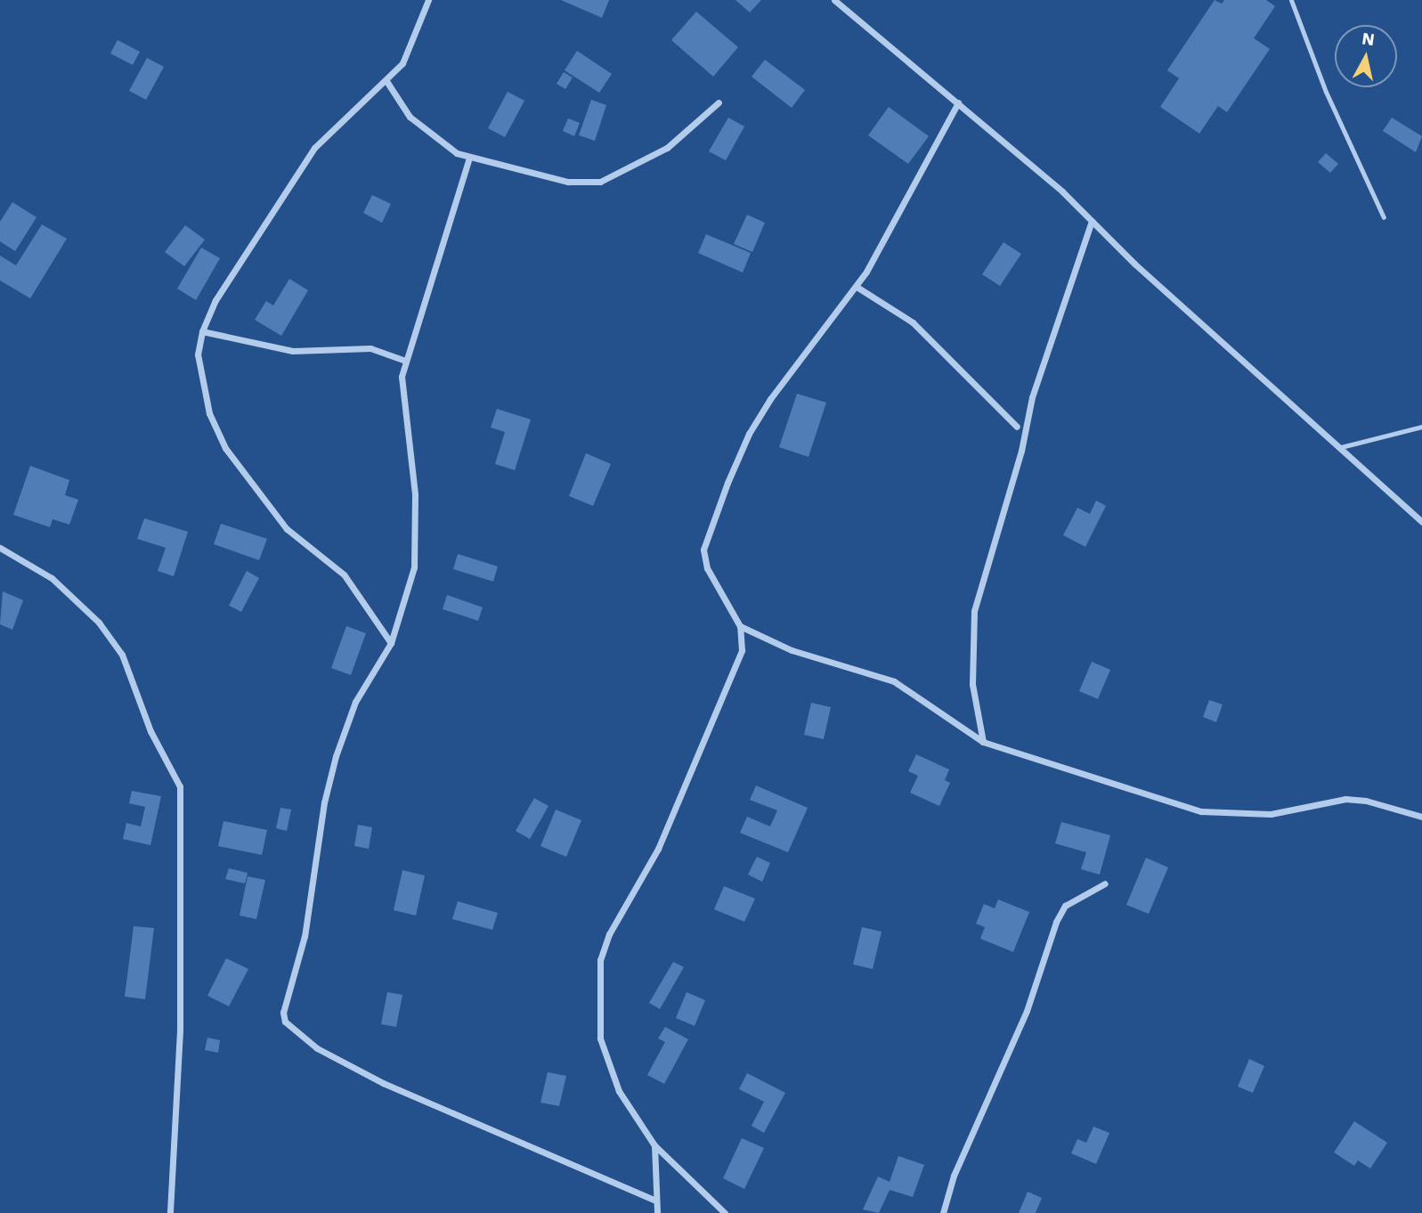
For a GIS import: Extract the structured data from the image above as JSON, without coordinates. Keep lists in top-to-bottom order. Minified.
{"north":"top"}
